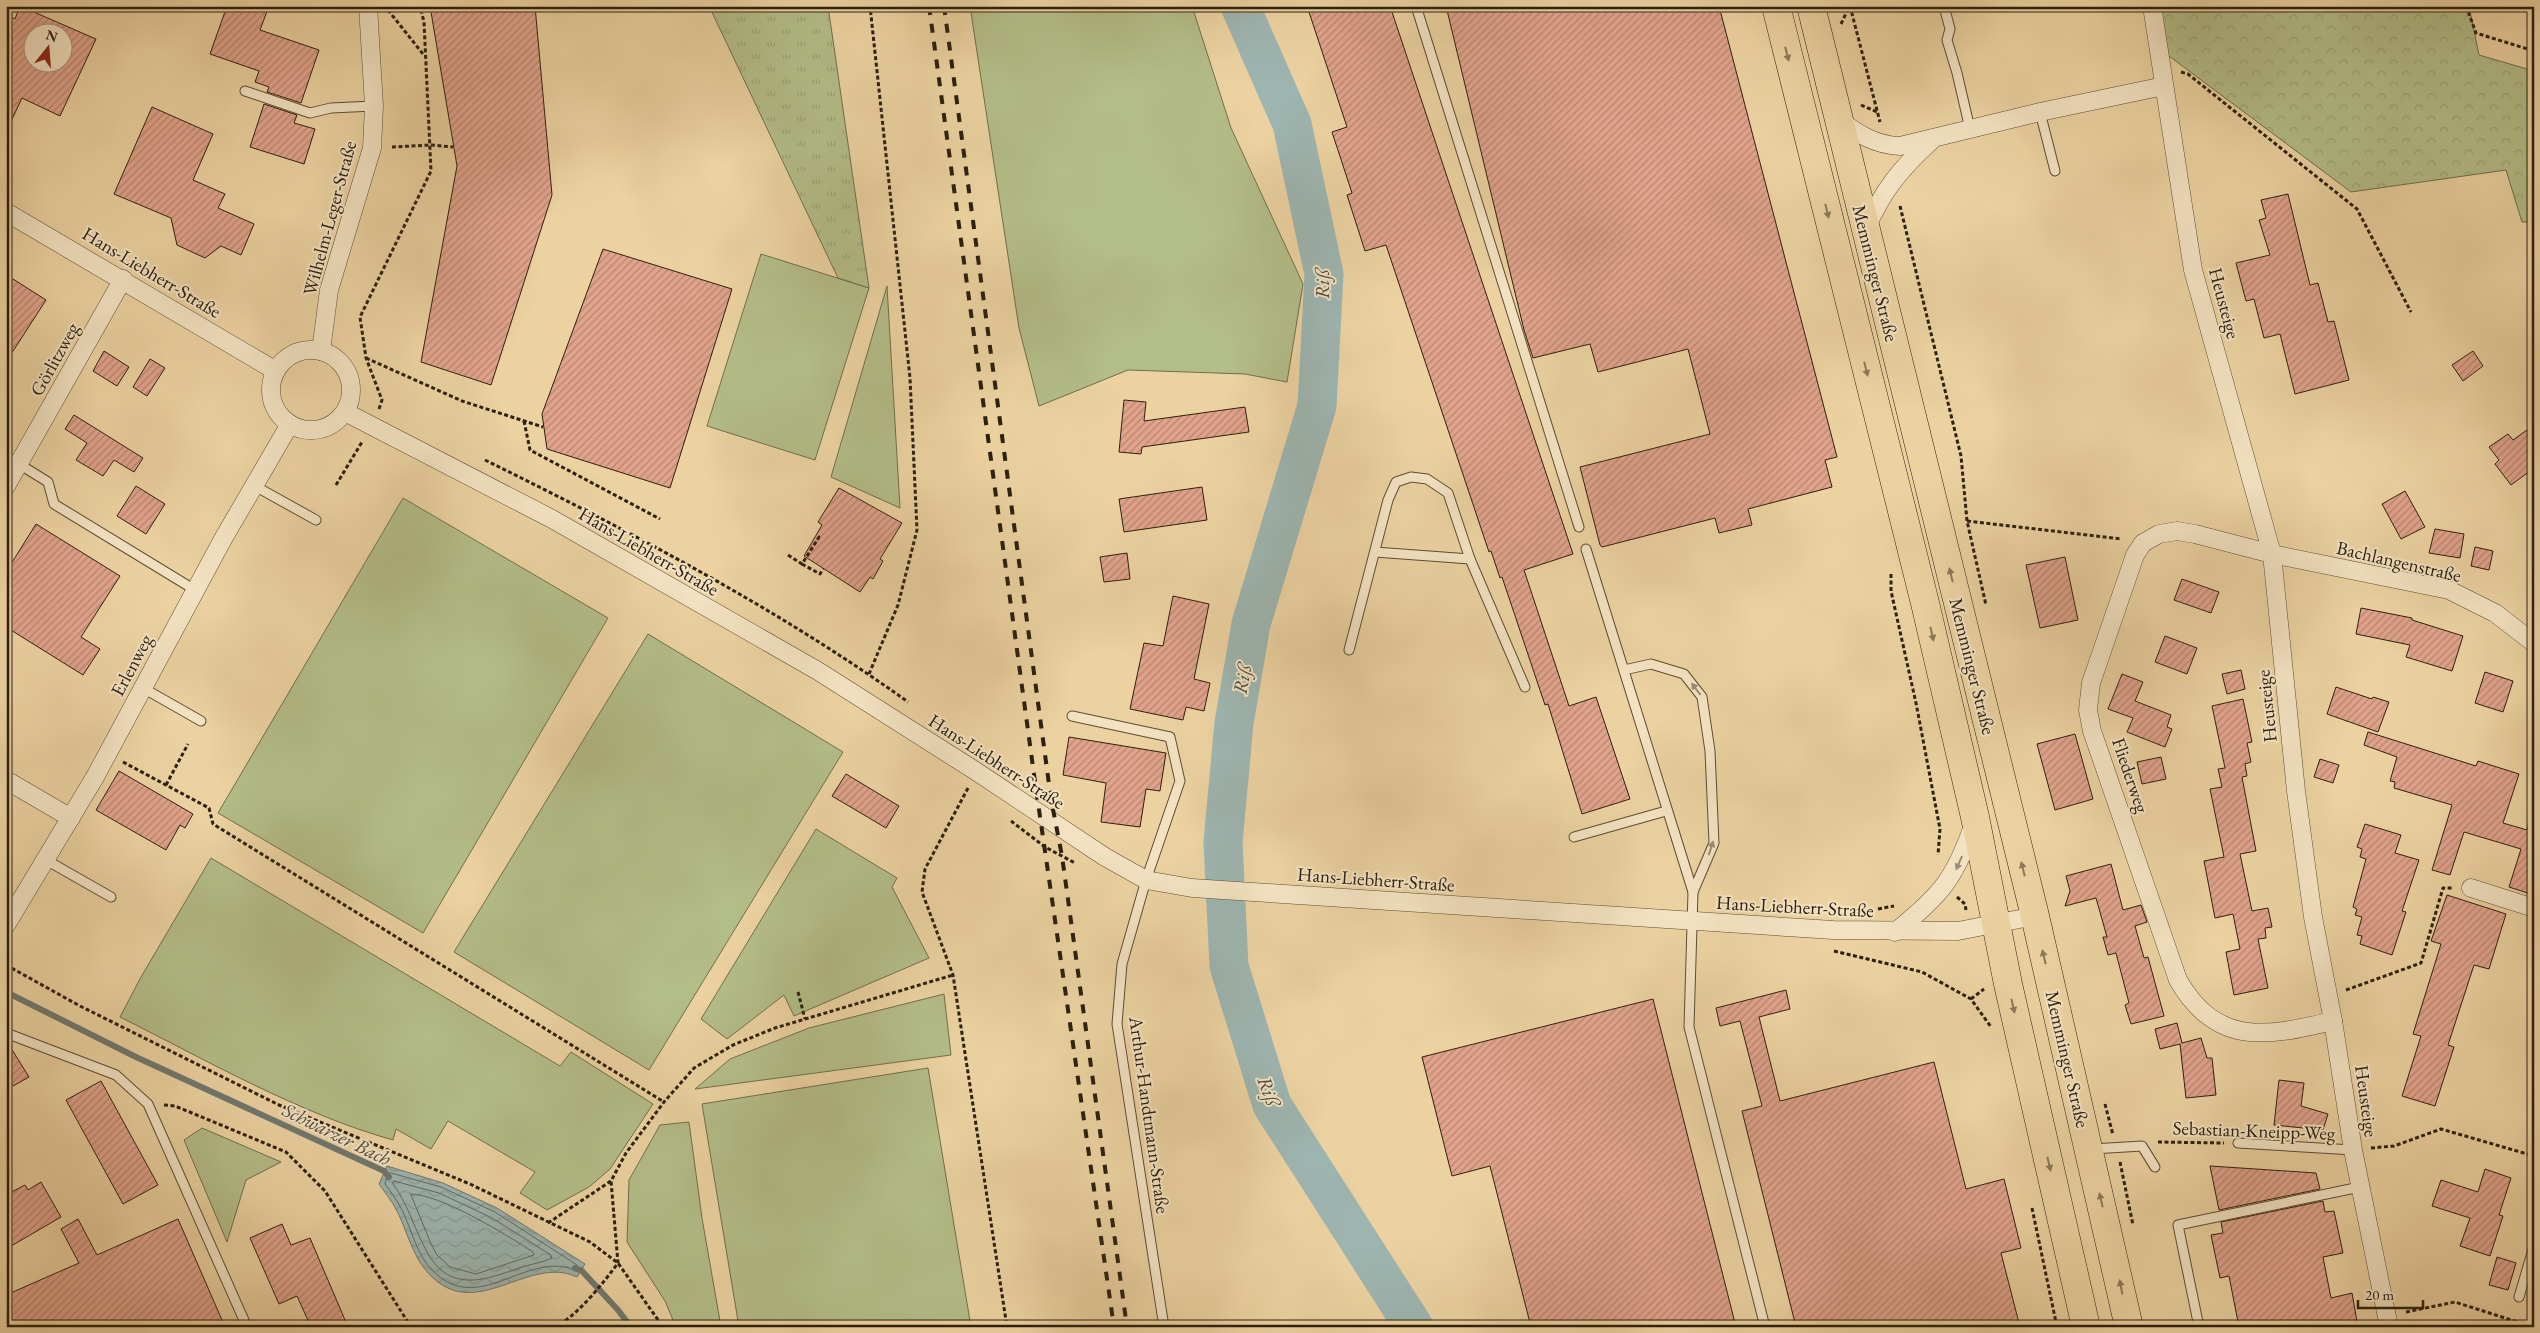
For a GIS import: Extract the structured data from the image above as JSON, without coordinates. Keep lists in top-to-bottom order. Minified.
{"streets":{"main road":["Memminger Straße"],"street":["Wilhelm-Leger-Straße","Hans-Liebherr-Straße","Heusteige","Görlitzweg","Bachlangenstraße","Erlenweg","Fliederweg"],"lane":["Arthur-Handtmann-Straße","Sebastian-Kneipp-Weg"]},"crossings":[["Wilhelm-Leger-Straße","Hans-Liebherr-Straße"],["Wilhelm-Leger-Straße","Erlenweg"],["Hans-Liebherr-Straße","Memminger Straße"],["Hans-Liebherr-Straße","Görlitzweg"],["Hans-Liebherr-Straße","Erlenweg"],["Hans-Liebherr-Straße","Arthur-Handtmann-Straße"],["Heusteige","Bachlangenstraße"],["Heusteige","Fliederweg"],["Heusteige","Sebastian-Kneipp-Weg"]],"water":["Riß","Schwarzer Bach"],"scale_bar":"20 m","north":"top"}
